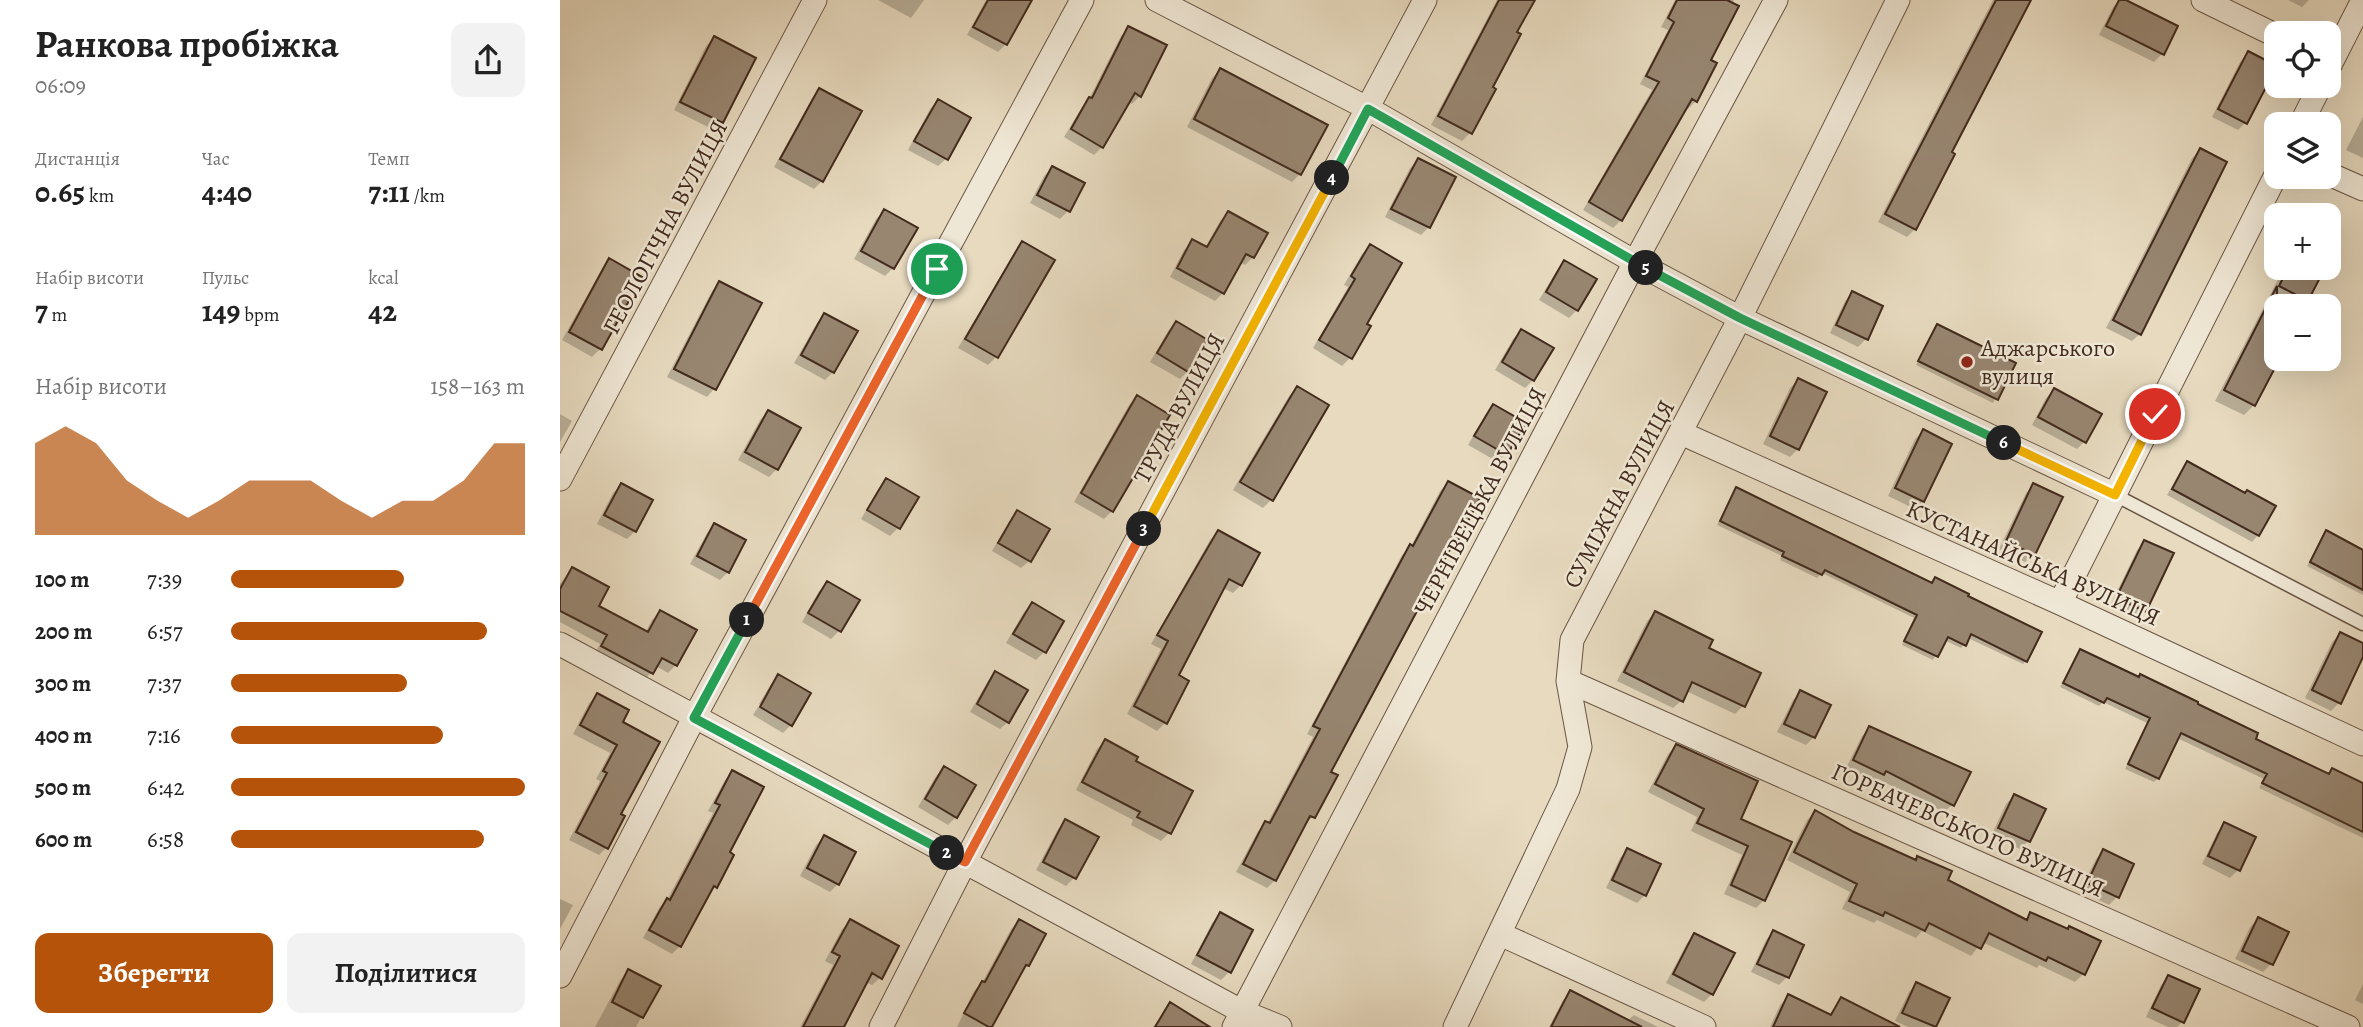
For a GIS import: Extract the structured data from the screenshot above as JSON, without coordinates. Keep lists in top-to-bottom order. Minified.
{"streets":{"street":["ГЕОЛОГІЧНА ВУЛИЦЯ","ТРУДА ВУЛИЦЯ","СУМІЖНА ВУЛИЦЯ","ЧЕРНІВЕЦЬКА ВУЛИЦЯ","КУСТАНАЙСЬКА ВУЛИЦЯ","ГОРБАЧЕВСЬКОГО ВУЛИЦЯ"]},"crossings":[["СУМІЖНА ВУЛИЦЯ","КУСТАНАЙСЬКА ВУЛИЦЯ"],["СУМІЖНА ВУЛИЦЯ","ГОРБАЧЕВСЬКОГО ВУЛИЦЯ"]],"places":["Аджарського вулиця"],"page":{"heading":["Ранкова пробіжка","06:09"],"map_buttons":["+","−"],"stats":[["Дистанція","0.65 km"],["Час","4:40"],["Темп","7:11 /km"],["Набір висоти","7 m"],["Пульс","149 bpm"],["kcal","42"]],"pins":["4","5","6","3","1","2"],"chart":["Набір висоти","158–163 m"],"list":[{"name":"100 m","note":"7:39"},{"name":"200 m","note":"6:57"},{"name":"300 m","note":"7:37"},{"name":"400 m","note":"7:16"},{"name":"500 m","note":"6:42"},{"name":"600 m","note":"6:58"}],"buttons":["Зберегти","Поділитися"]}}
